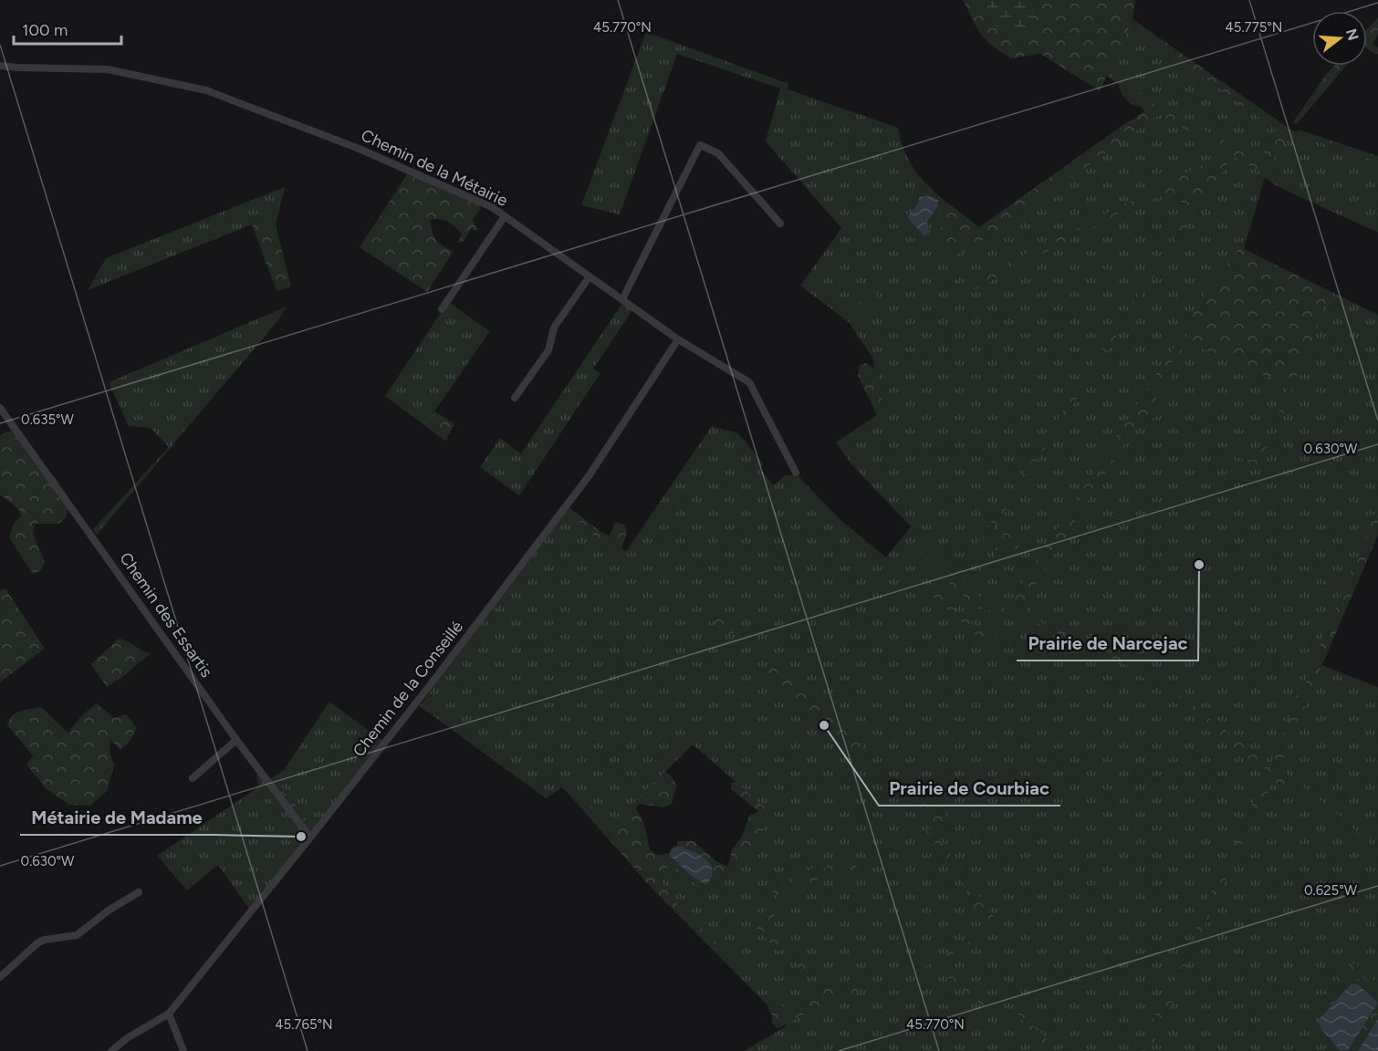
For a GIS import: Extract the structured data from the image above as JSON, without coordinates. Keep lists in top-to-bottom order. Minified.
{"streets":{"street":["Chemin de la Métairie","Chemin des Essartis","Chemin de la Conseillé"]},"crossings":[["Chemin de la Métairie","Chemin de la Conseillé"],["Chemin des Essartis","Chemin de la Conseillé"]],"places":["Prairie de Narcejac","Prairie de Courbiac","Métairie de Madame"],"scale_bar":"100 m","north":"right","coordinates":["45.770°N","45.775°N","0.635°W","0.630°W","0.625°W","45.765°N"]}
